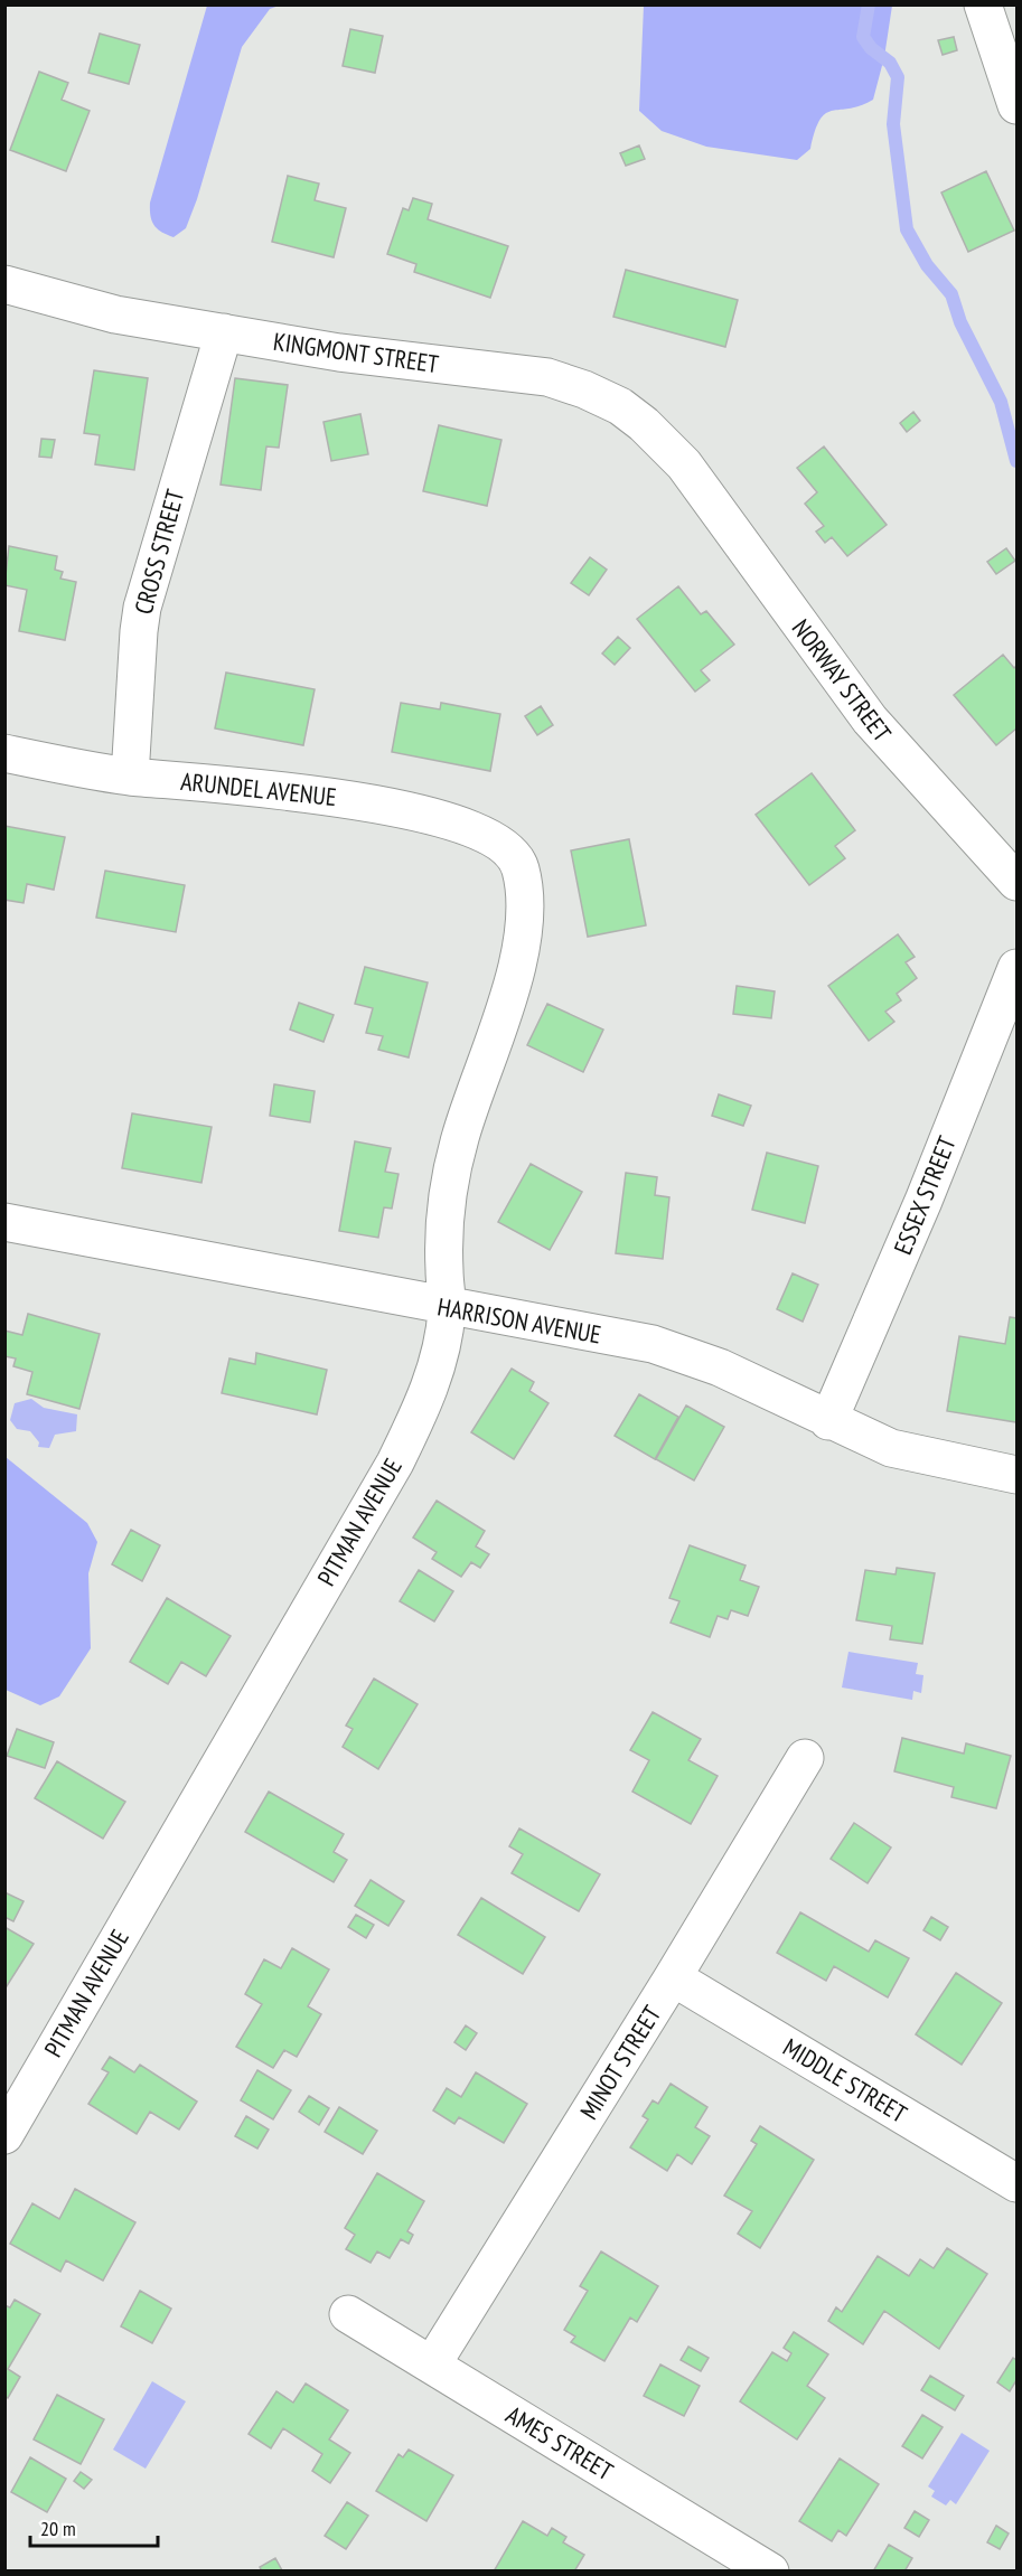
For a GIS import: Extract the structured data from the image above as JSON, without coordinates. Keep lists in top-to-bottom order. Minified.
{"streets":{"street":["KINGMONT STREET","CROSS STREET","NORWAY STREET","ARUNDEL AVENUE","ESSEX STREET","HARRISON AVENUE","PITMAN AVENUE","MINOT STREET","MIDDLE STREET","AMES STREET"]},"crossings":[["KINGMONT STREET","CROSS STREET"],["KINGMONT STREET","NORWAY STREET"],["CROSS STREET","ARUNDEL AVENUE"],["ARUNDEL AVENUE","PITMAN AVENUE"],["ESSEX STREET","HARRISON AVENUE"],["HARRISON AVENUE","PITMAN AVENUE"],["MINOT STREET","MIDDLE STREET"],["MINOT STREET","AMES STREET"]],"scale_bar":"20 m"}
